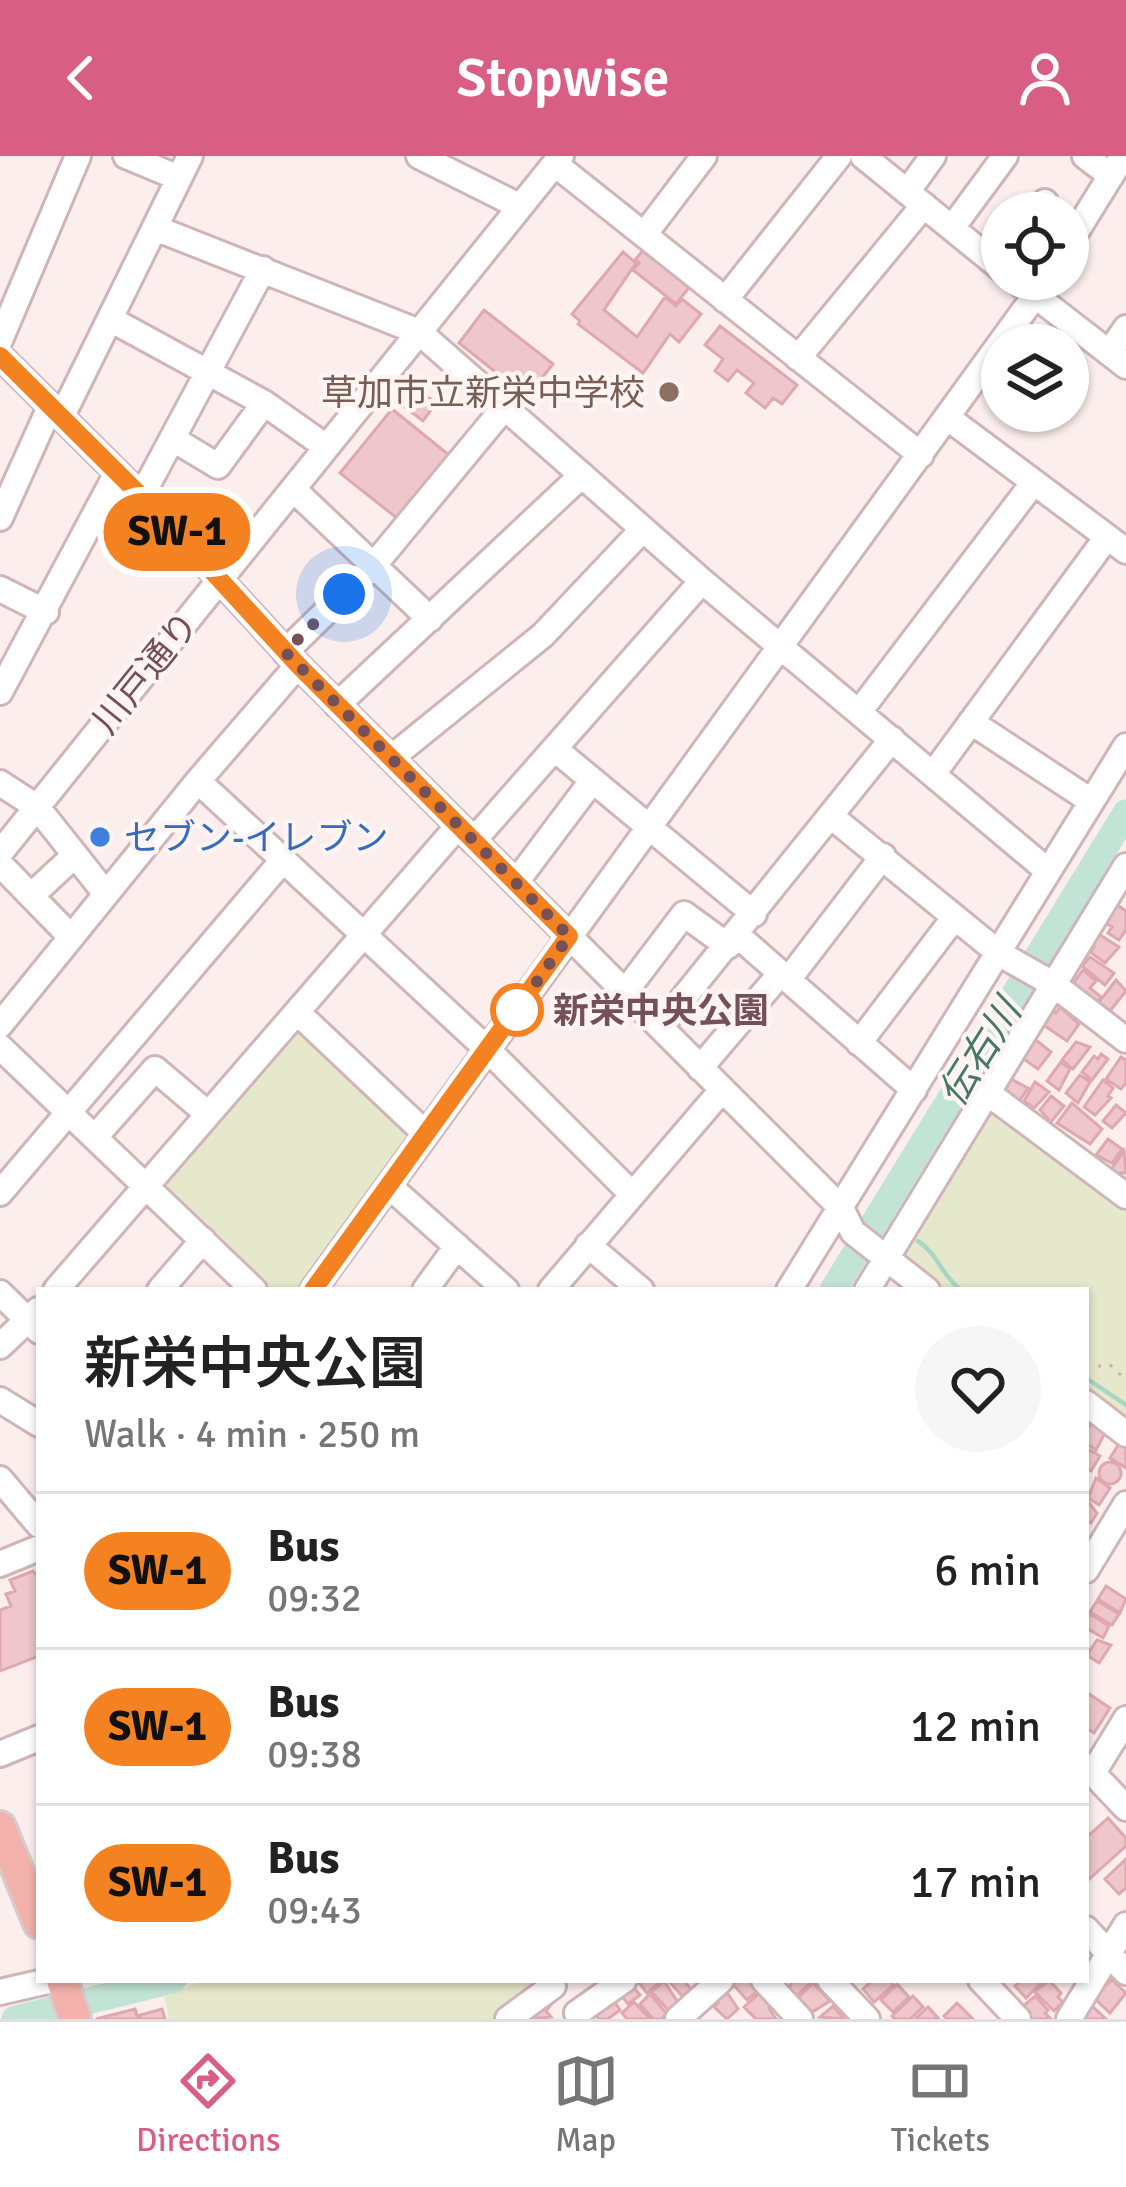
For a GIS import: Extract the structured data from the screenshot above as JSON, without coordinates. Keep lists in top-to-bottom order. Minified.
{"streets":{"street":["川戸通り"]},"water":["伝右川"],"places":["草加市立新栄中学校","セブン-イレブン","新栄中央公園"],"lines":["bus line SW-1"],"page":{"header":"Stopwise","on_map":"SW-1","heading":["新栄中央公園","Walk · 4 min · 250 m"],"list":[{"mark":"SW-1","name":"Bus","note":"09:32","value":"6 min"},{"mark":"SW-1","name":"Bus","note":"09:38","value":"12 min"},{"mark":"SW-1","name":"Bus","note":"09:43","value":"17 min"}],"tabs":["Directions","Map","Tickets"]}}
